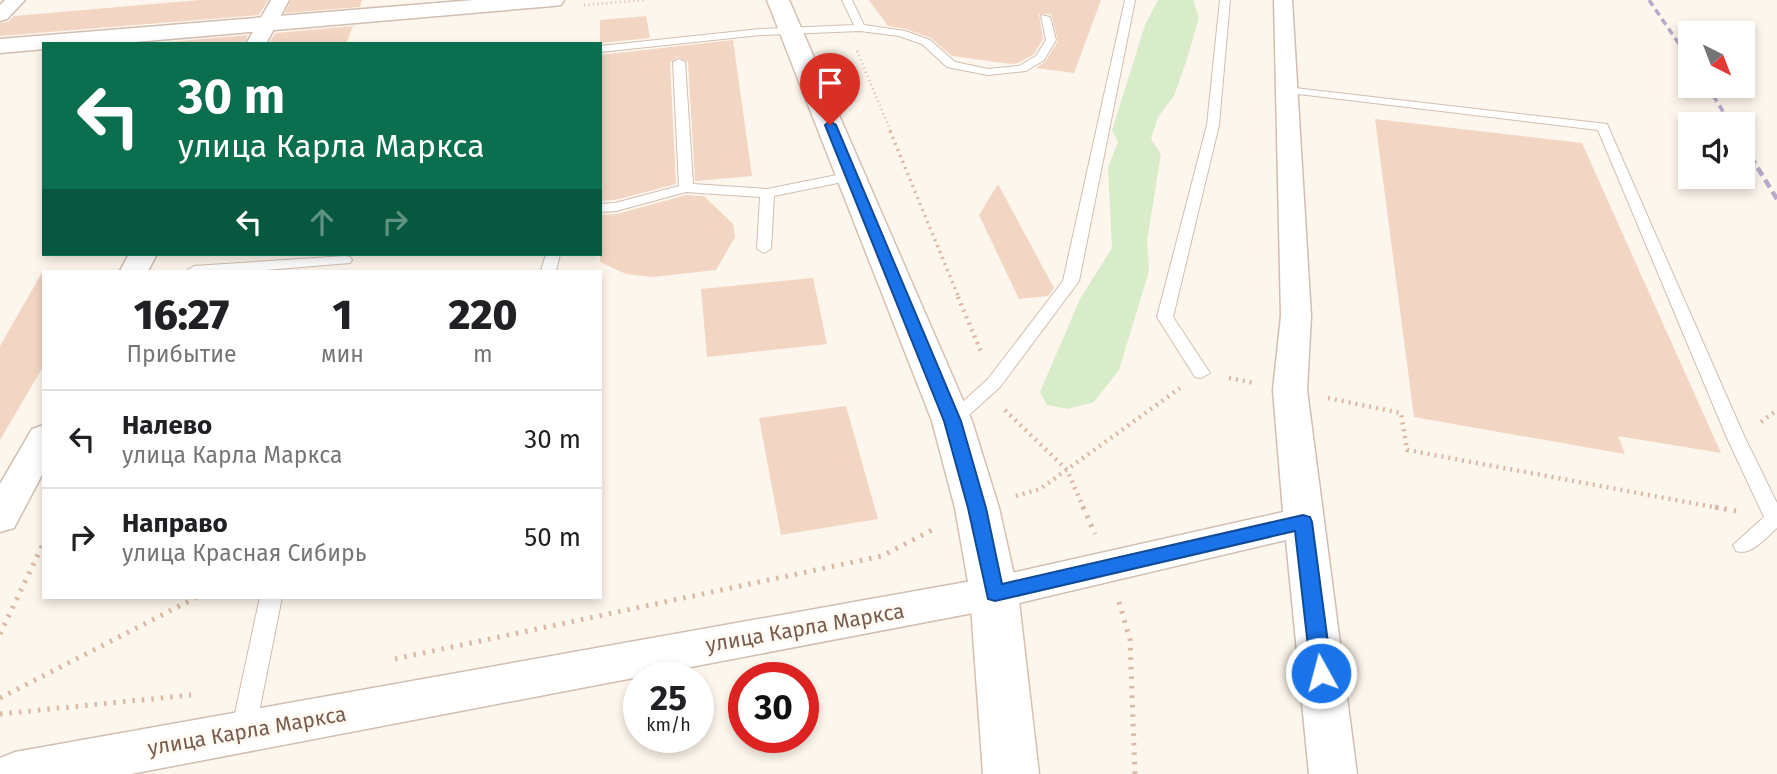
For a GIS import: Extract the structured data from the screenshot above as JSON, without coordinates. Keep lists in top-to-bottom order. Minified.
{"streets":{"street":["улица Карла Маркса"]},"north":"bottom right","page":{"turn":["30 m","улица Карла Маркса"],"eta":["16:27","Прибытие","1","мин","220","m"],"list":[{"name":"Налево","note":"улица Карла Маркса","value":"30 m"},{"name":"Направо","note":"улица Красная Сибирь","value":"50 m"}],"speed":"25 km/h","limit":"30"}}
